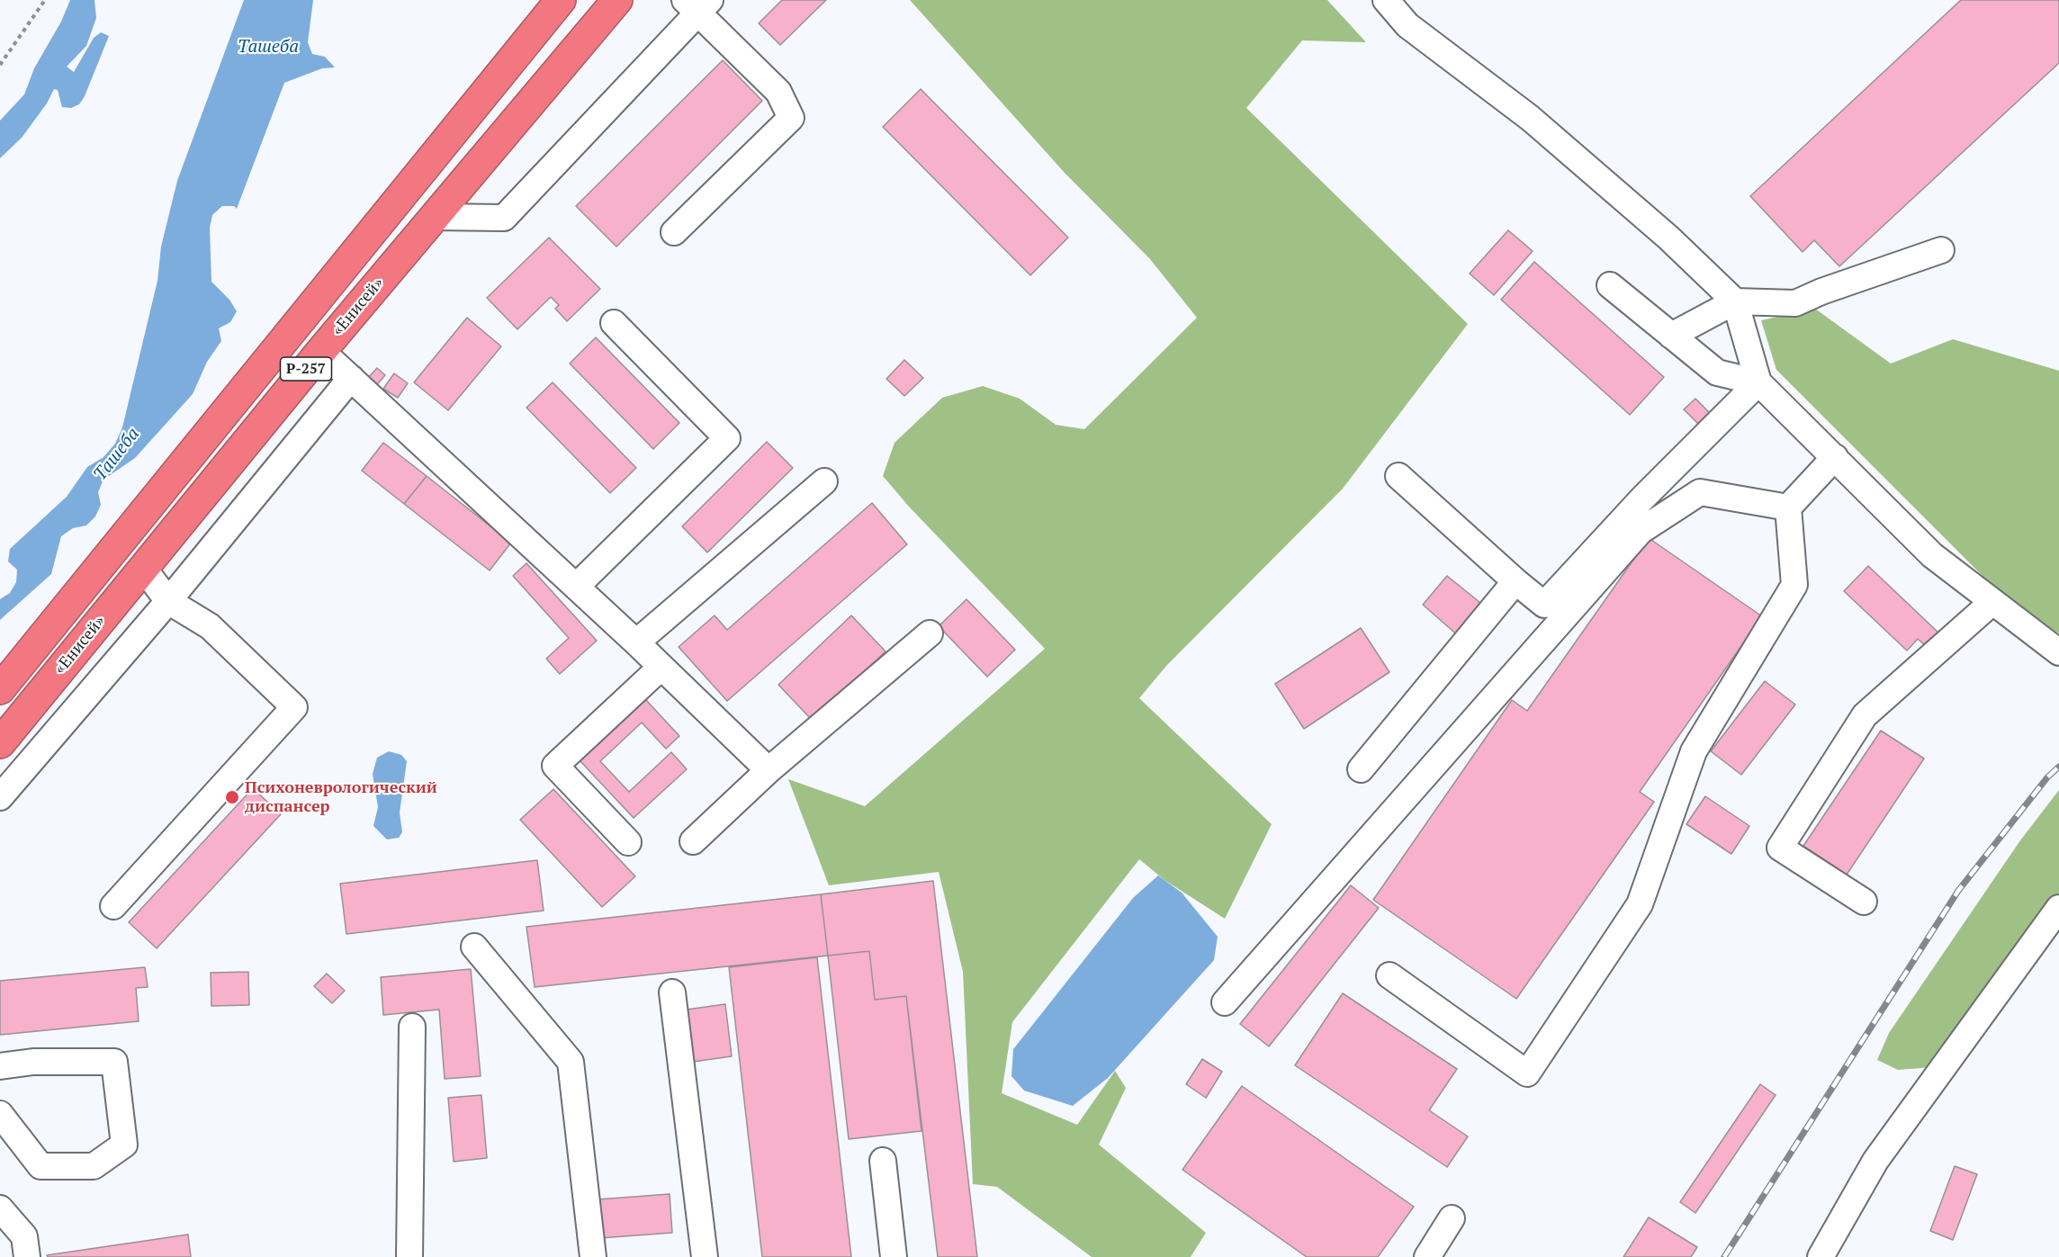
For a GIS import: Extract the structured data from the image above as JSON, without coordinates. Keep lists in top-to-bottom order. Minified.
{"streets":{"highway":["«Енисей»","Р-257"]},"water":["Ташеба"],"places":["Психоневрологический диспансер"]}
